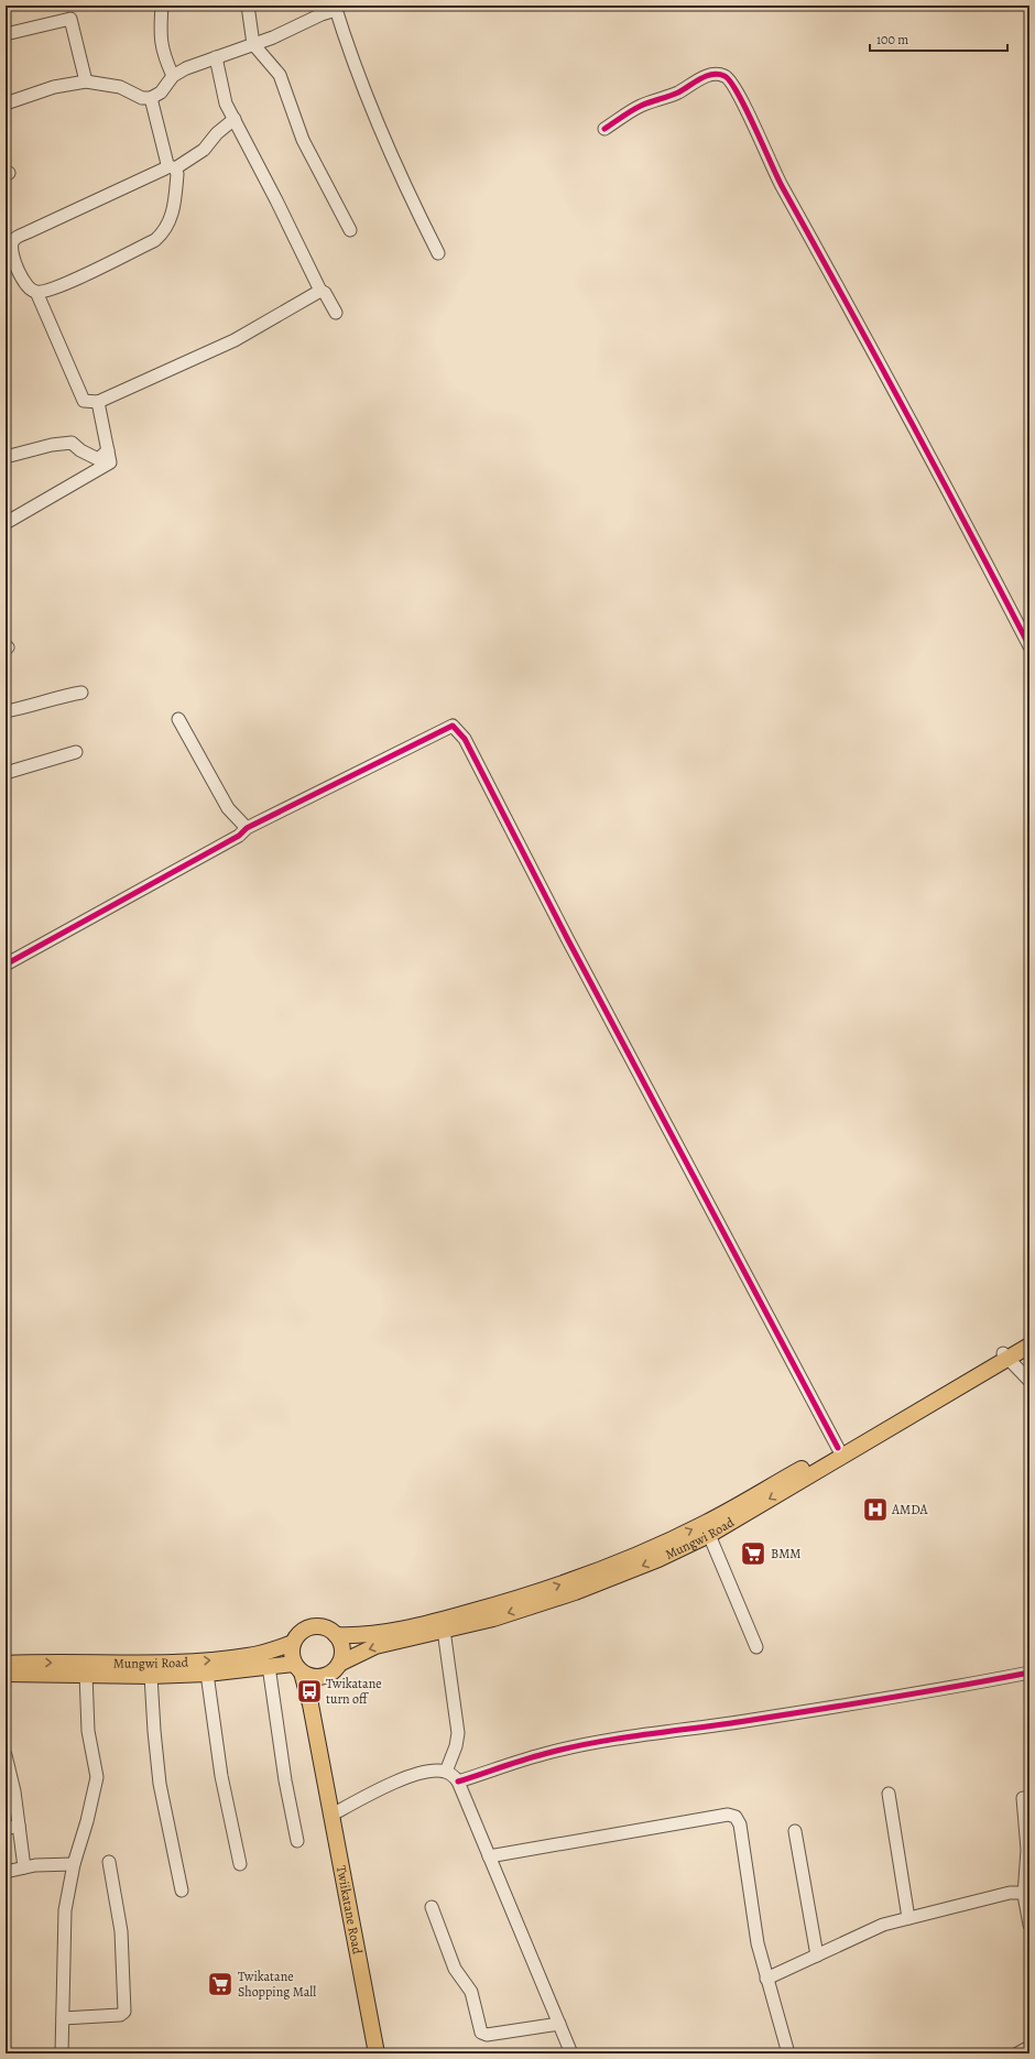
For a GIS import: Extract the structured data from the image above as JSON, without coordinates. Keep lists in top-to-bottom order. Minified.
{"streets":{"main road":["Mungwi Road","Twiikatane Road"]},"crossings":[["Mungwi Road","Twiikatane Road"]],"places":{"hospital":["AMDA"],"supermarket":["BMM","Twikatane Shopping Mall"],"bus stop":["Twikatane turn off"]},"scale_bar":"100 m"}
